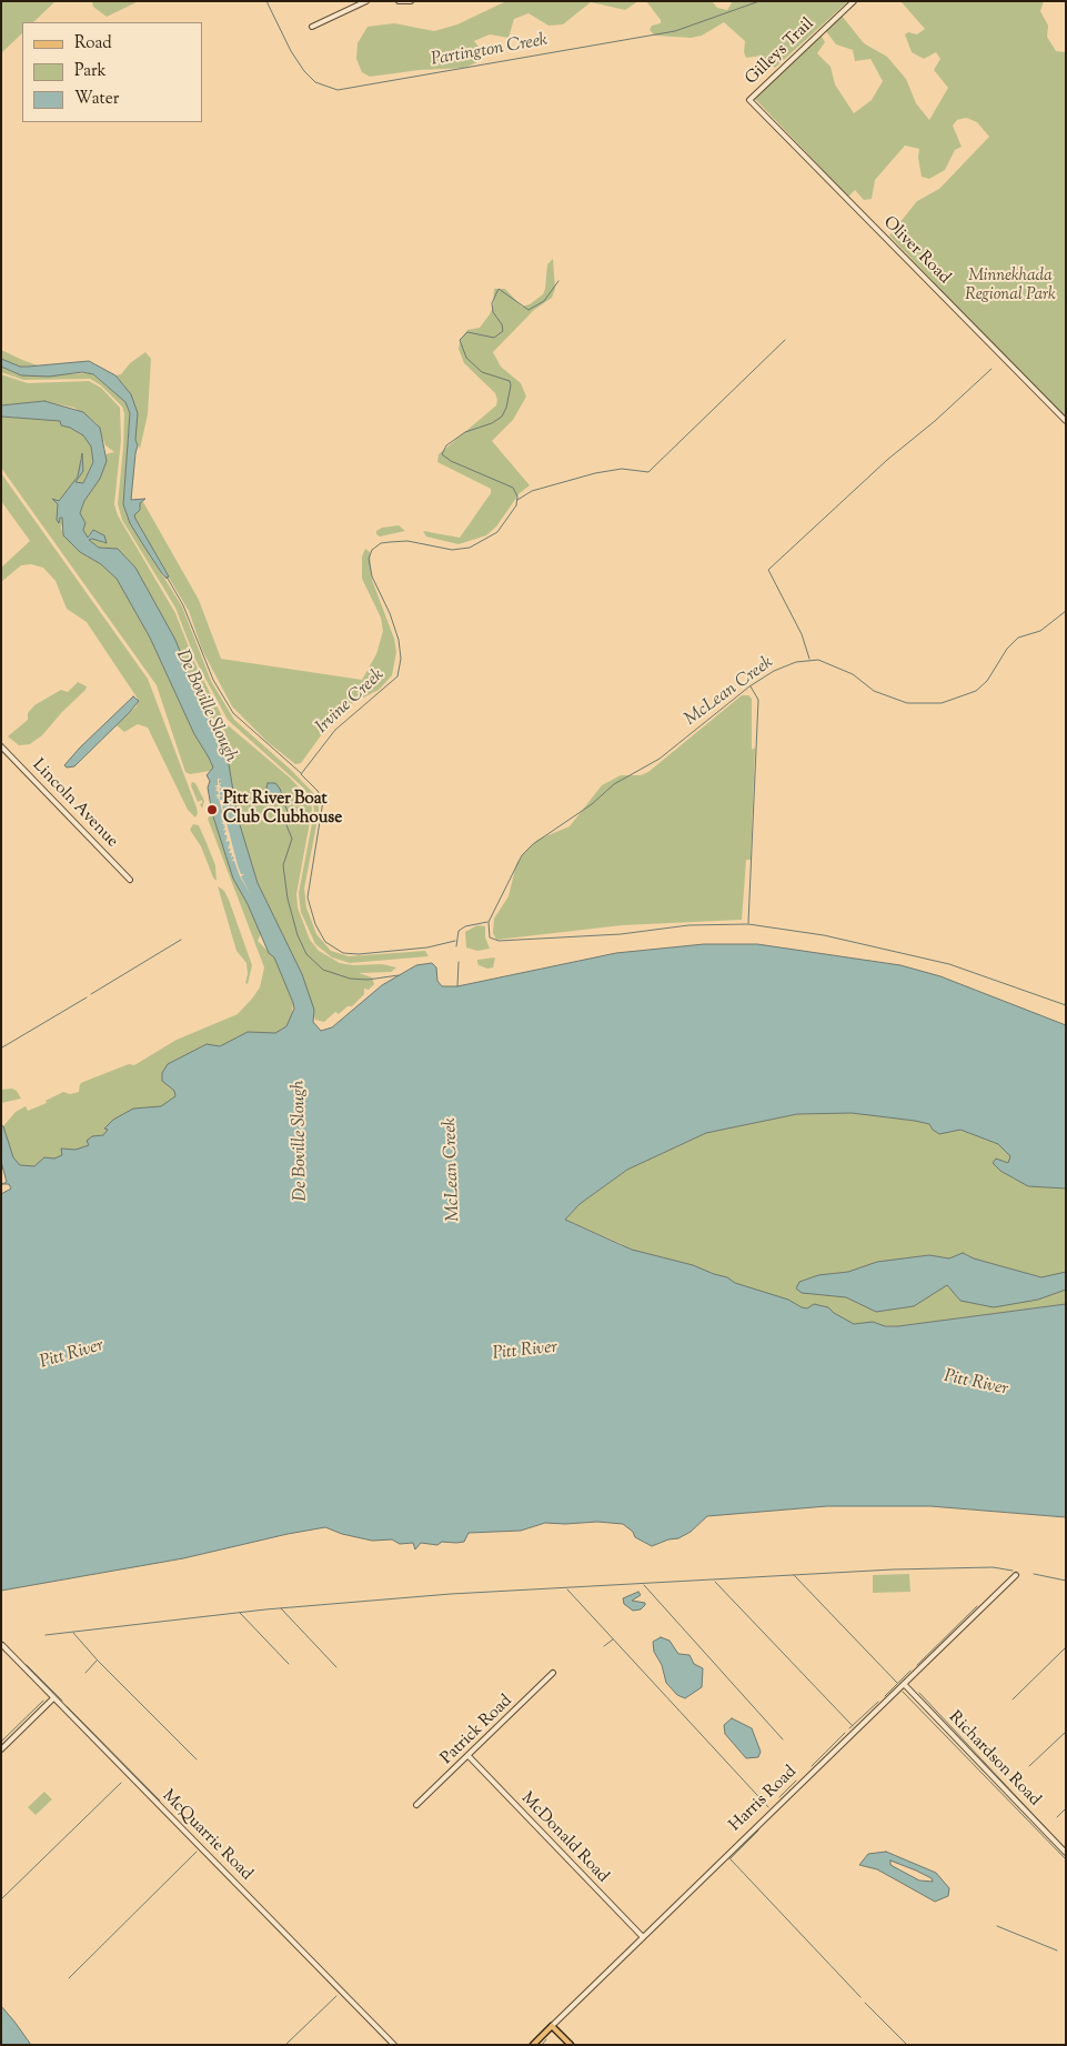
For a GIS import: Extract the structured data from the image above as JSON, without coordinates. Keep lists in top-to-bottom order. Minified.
{"streets":{"main road":["Harris Road"],"street":["Gilleys Trail","Oliver Road","Lincoln Avenue","Patrick Road","Richardson Road","McQuarrie Road","McDonald Road"]},"crossings":[["Gilleys Trail","Oliver Road"],["Patrick Road","McDonald Road"],["Richardson Road","Harris Road"],["Harris Road","McDonald Road"]],"water":["Partington Creek","McLean Creek","Irvine Creek","De Boville Slough","Pitt River"],"parks":["Minnekhada Regional Park"],"places":["Pitt River Boat Club Clubhouse"],"legend":["Road","Park","Water"]}
